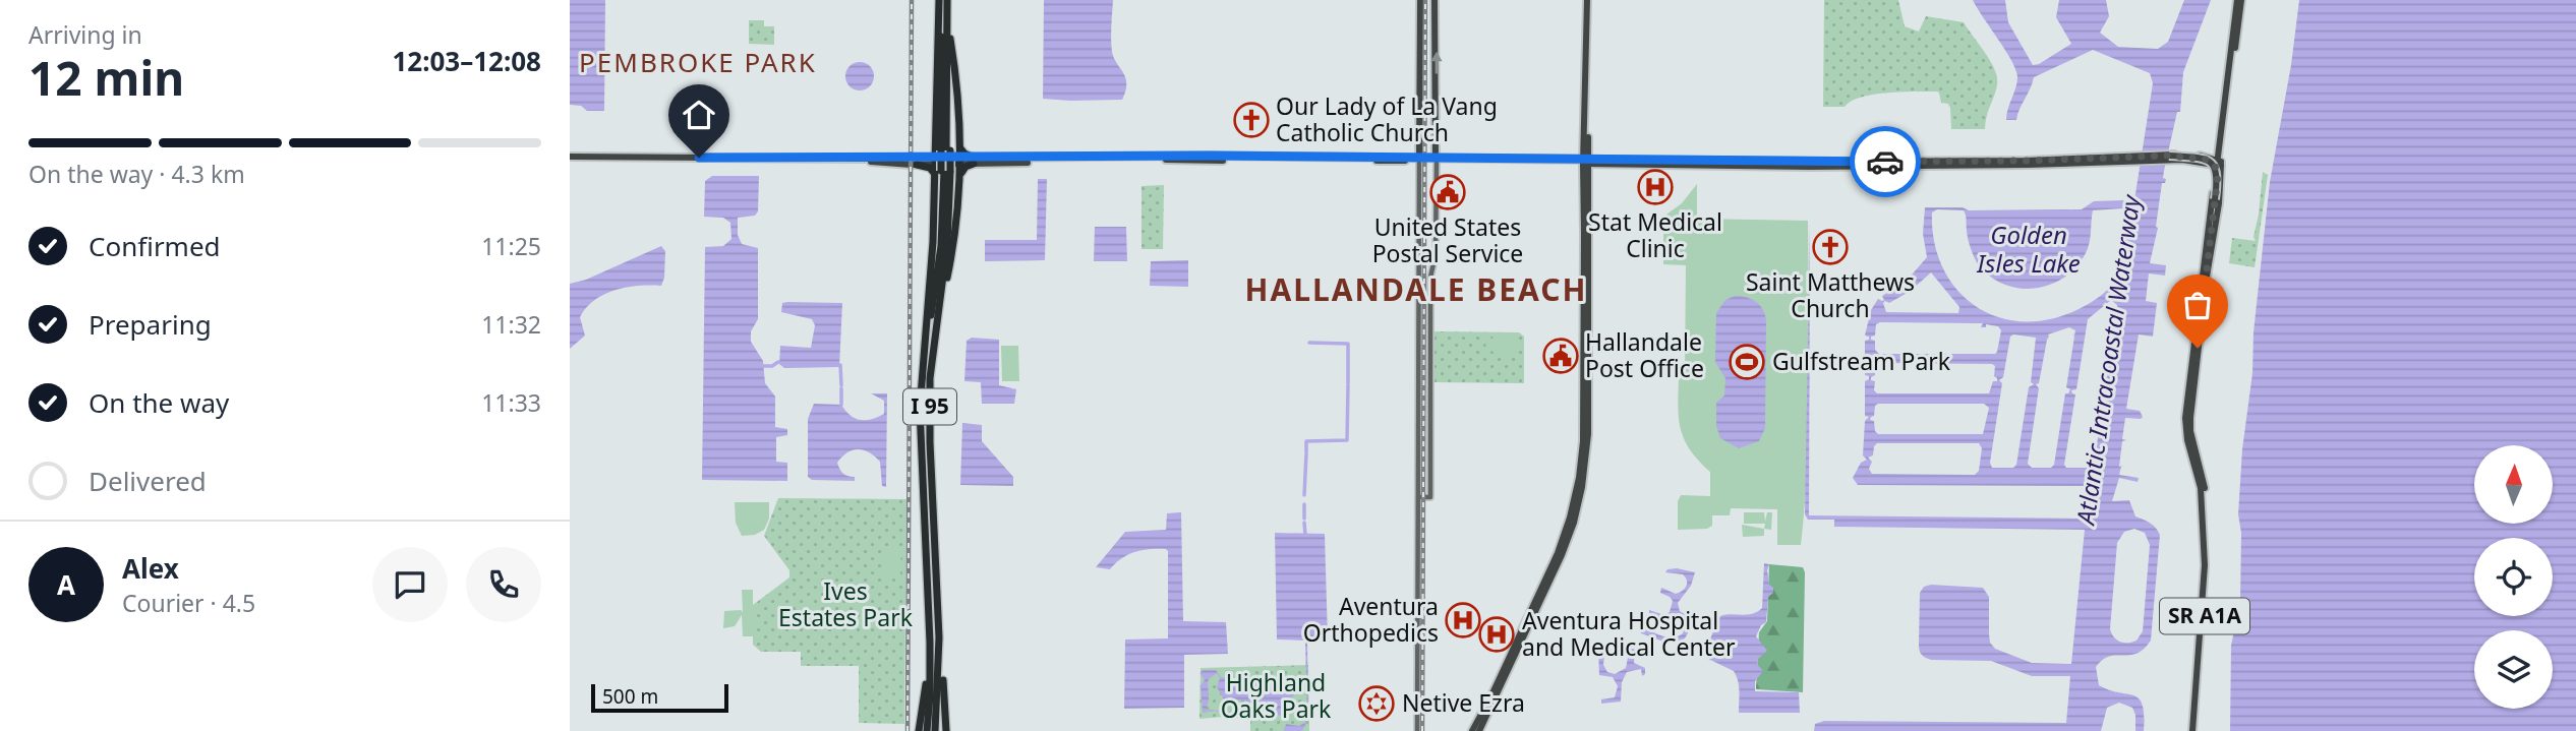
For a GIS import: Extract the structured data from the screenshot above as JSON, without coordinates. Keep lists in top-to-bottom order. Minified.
{"streets":{"highway":["I 95"],"main road":["SR A1A"]},"districts":["PEMBROKE PARK","HALLANDALE BEACH"],"water":["Golden Isles Lake","Atlantic Intracoastal Waterway"],"parks":["Ives Estates Park","Highland Oaks Park"],"places":{"church":["Our Lady of La Vang Catholic Church","Saint Matthews Church"],"hospital":["Stat Medical Clinic","Aventura Orthopedics","Aventura Hospital and Medical Center"],"public building":["United States Postal Service","Hallandale Post Office"],"sports":["Gulfstream Park"],"synagogue":["Netive Ezra"]},"scale_bar":"500 m","north":"top","page":{"heading":["12 min","Arriving in","12:03–12:08"],"panel":["Alex","Courier · 4.5"],"bar":"On the way · 4.3 km","list":[["Confirmed","11:25"],["Preparing","11:32"],["On the way","11:33"],"Delivered"],"round":"A","scale":"500 m"}}
